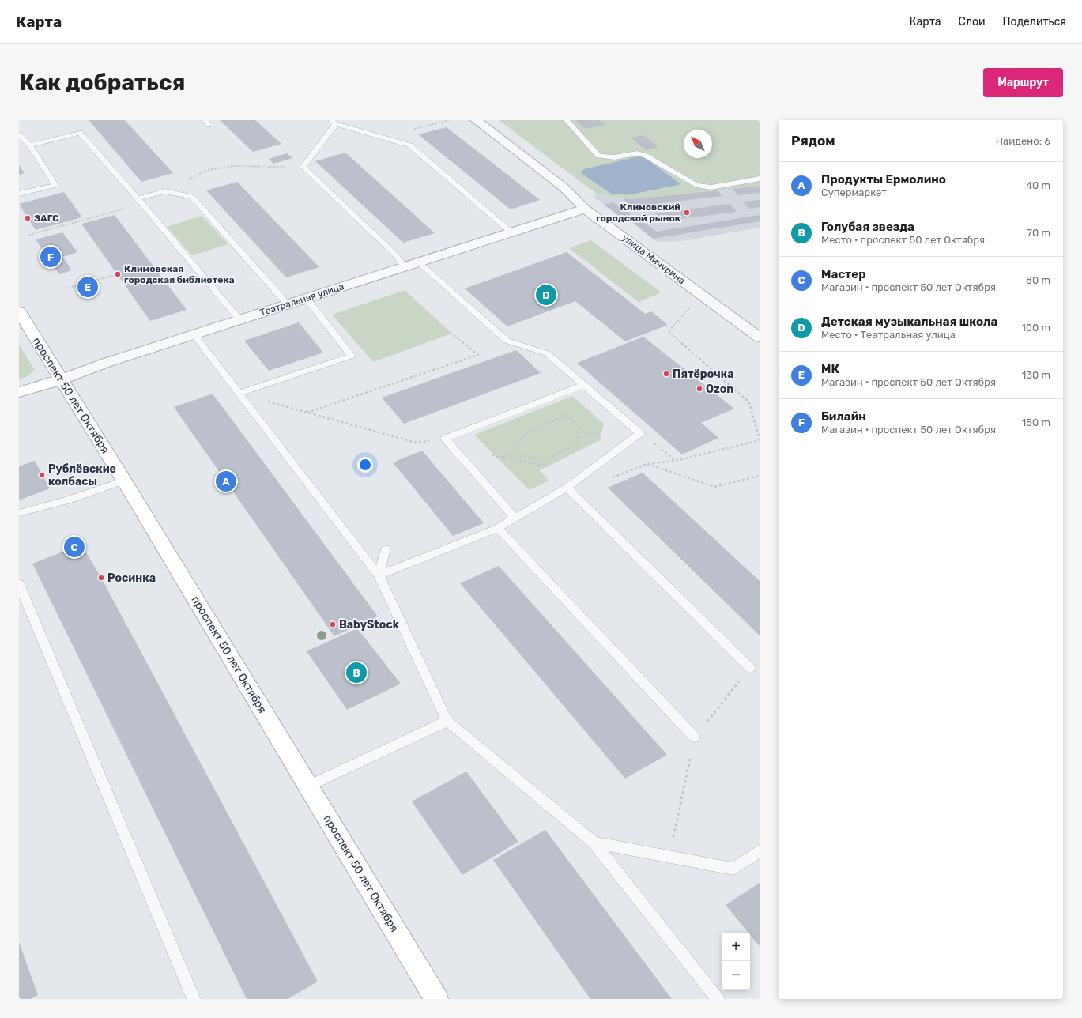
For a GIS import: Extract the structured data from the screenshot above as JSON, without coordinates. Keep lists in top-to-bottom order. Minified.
{"streets":{"main road":["Театральная улица","проспект 50 лет Октября"],"street":["улица Мичурина"]},"crossings":[["улица Мичурина","Театральная улица"],["Театральная улица","проспект 50 лет Октября"]],"places":["Климовский городской рынок","ЗАГС","Климовская городская библиотека","Пятёрочка","Ozon","Рублёвские колбасы","Росинка","BabyStock"],"north":"top left","page":{"header":"Карта","nav":["Карта","Слои","Поделиться"],"buttons":"Маршрут","title":"Как добраться","heading":["Рядом","Найдено: 6"],"list":[{"mark":"A","name":"Продукты Ермолино","note":"Супермаркет","value":"40 m"},{"mark":"B","name":"Голубая звезда","note":"Место · проспект 50 лет Октября","value":"70 m"},{"mark":"C","name":"Мастер","note":"Магазин · проспект 50 лет Октября","value":"80 m"},{"mark":"D","name":"Детская музыкальная школа","note":"Место · Театральная улица","value":"100 m"},{"mark":"E","name":"МК","note":"Магазин · проспект 50 лет Октября","value":"130 m"},{"mark":"F","name":"Билайн","note":"Магазин · проспект 50 лет Октября","value":"150 m"}],"pins":["F","E","D","A","C","B"],"map_buttons":["+","−"]}}
